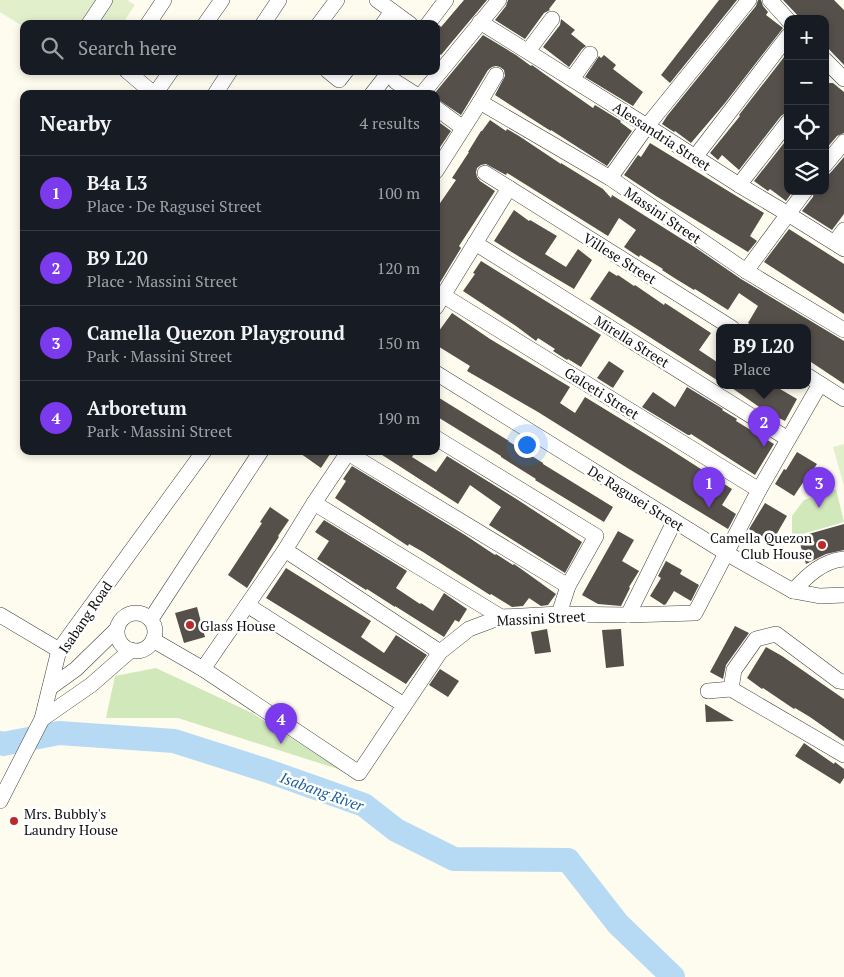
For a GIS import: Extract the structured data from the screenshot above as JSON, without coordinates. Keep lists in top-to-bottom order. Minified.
{"streets":{"street":["Alessandria Street","Massini Street","Villese Street","Mirella Street","Galceti Street","De Ragusei Street","Isabang Road"]},"crossings":[["Massini Street","Mirella Street"],["Massini Street","Galceti Street"],["Massini Street","De Ragusei Street"]],"water":["Isabang River"],"places":["Camella Quezon Club House","Glass House","Mrs. Bubbly's Laundry House"],"page":{"map_buttons":["+","−"],"search":"Search here","heading":["Nearby","4 results"],"list":[{"mark":"1","name":"B4a L3","note":"Place · De Ragusei Street","value":"100 m"},{"mark":"2","name":"B9 L20","note":"Place · Massini Street","value":"120 m"},{"mark":"3","name":"Camella Quezon Playground","note":"Park · Massini Street","value":"150 m"},{"mark":"4","name":"Arboretum","note":"Park · Massini Street","value":"190 m"}],"popup":["B9 L20","Place"],"pins":["2","1","3","4"]}}
